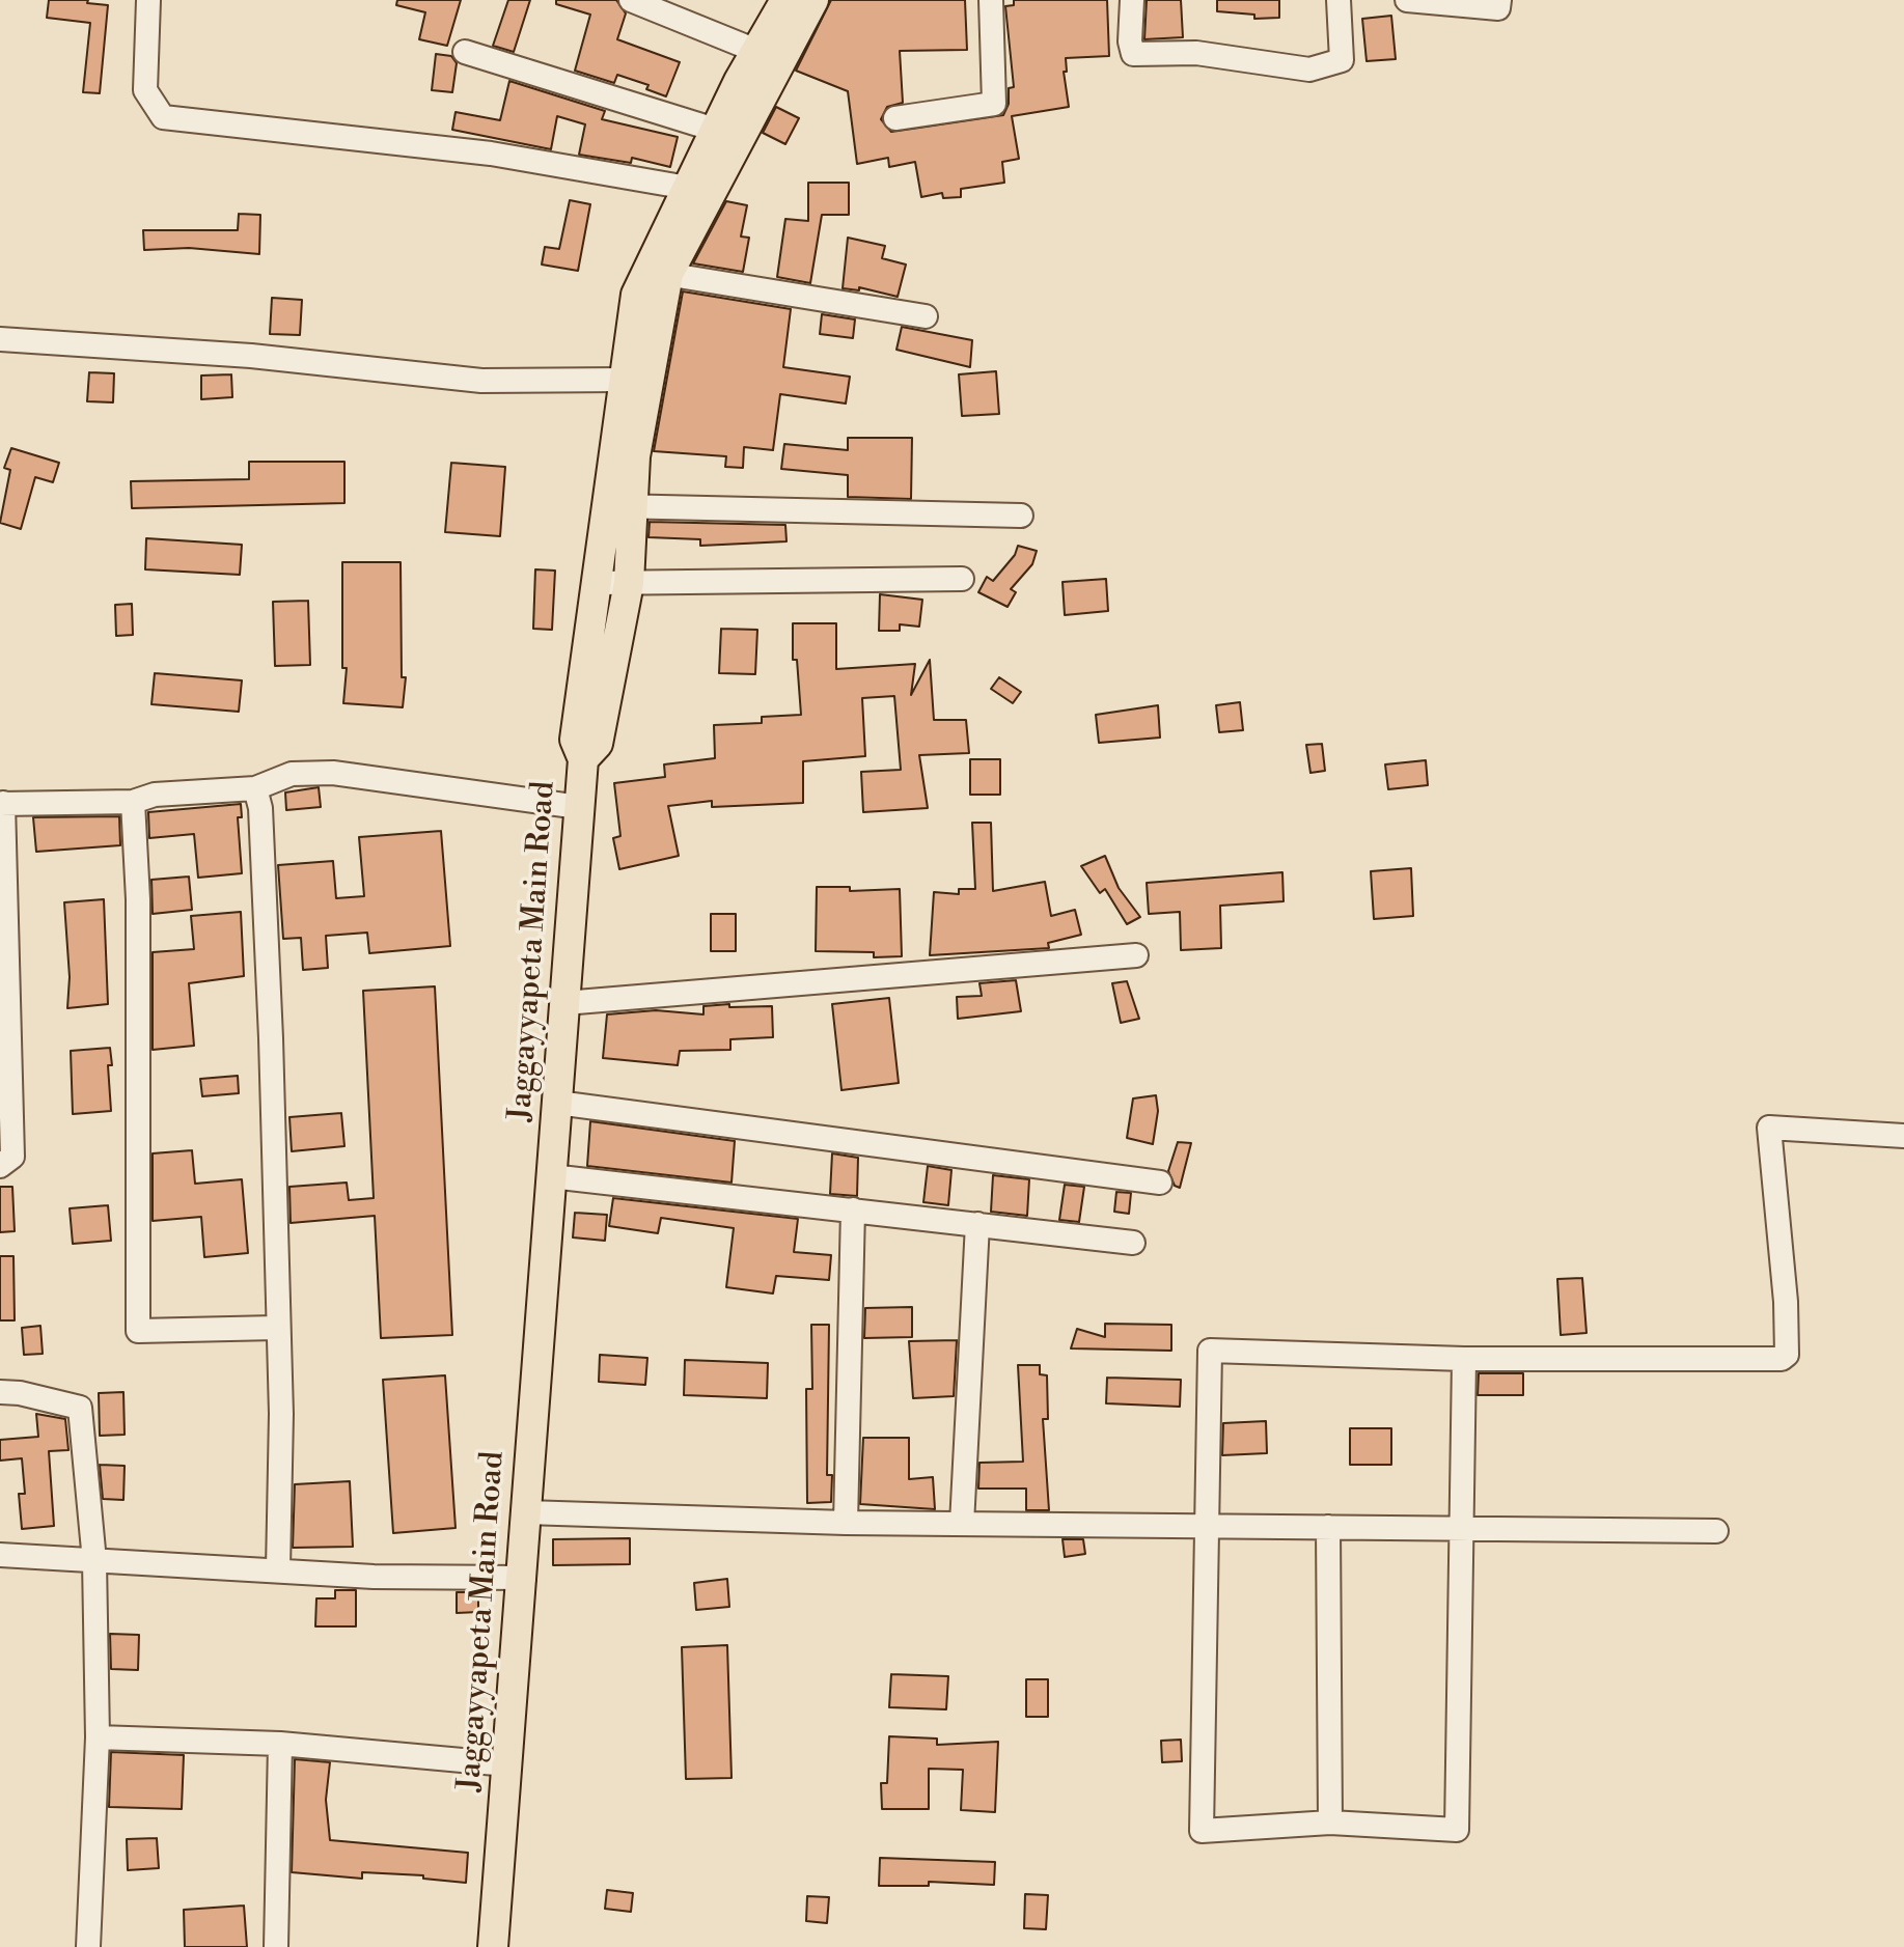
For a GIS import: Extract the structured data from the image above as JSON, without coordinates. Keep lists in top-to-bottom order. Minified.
{"streets":{"main road":["Jaggayyapeta Main Road"]}}
